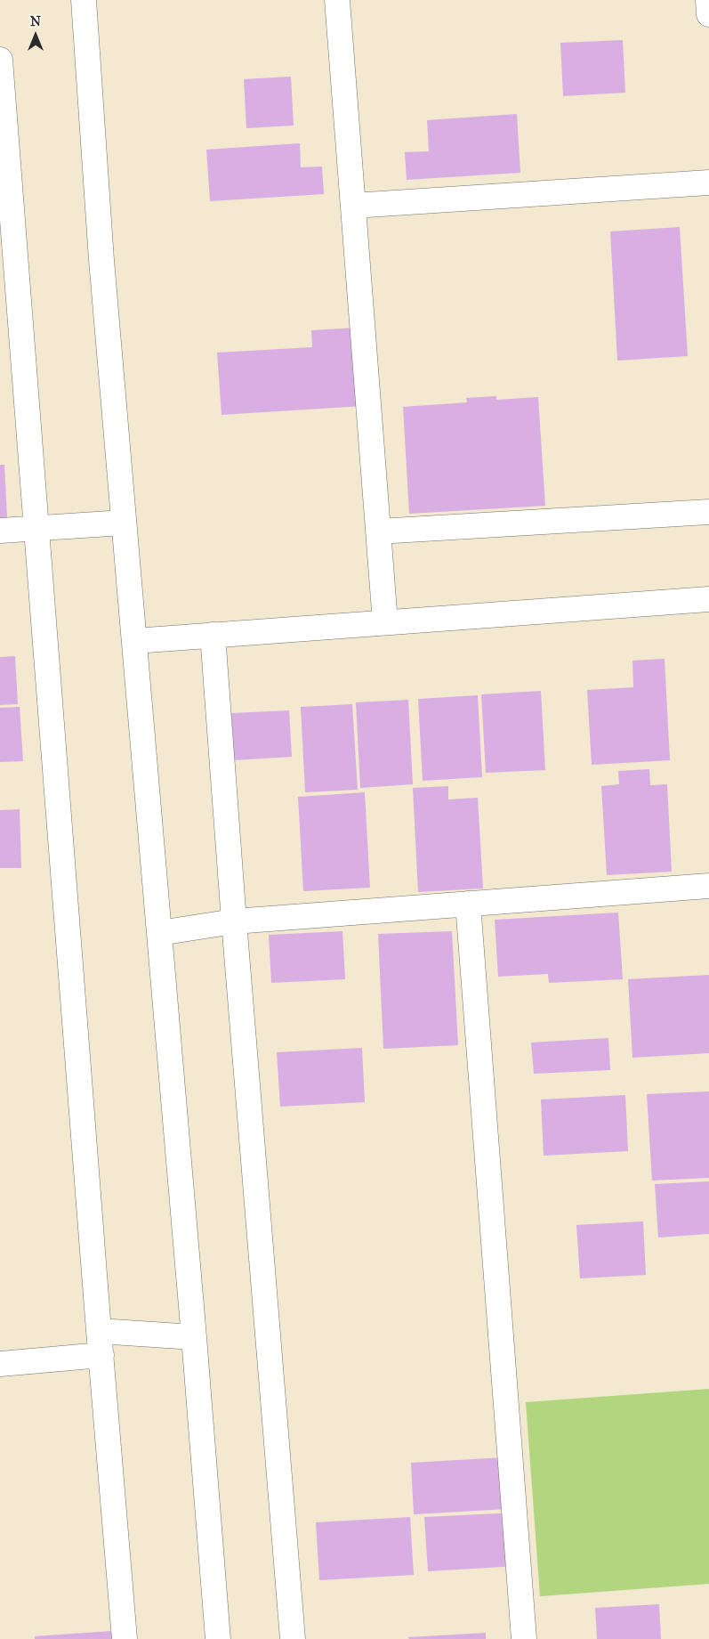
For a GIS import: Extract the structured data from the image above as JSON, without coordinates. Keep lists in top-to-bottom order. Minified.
{"north":"top"}
